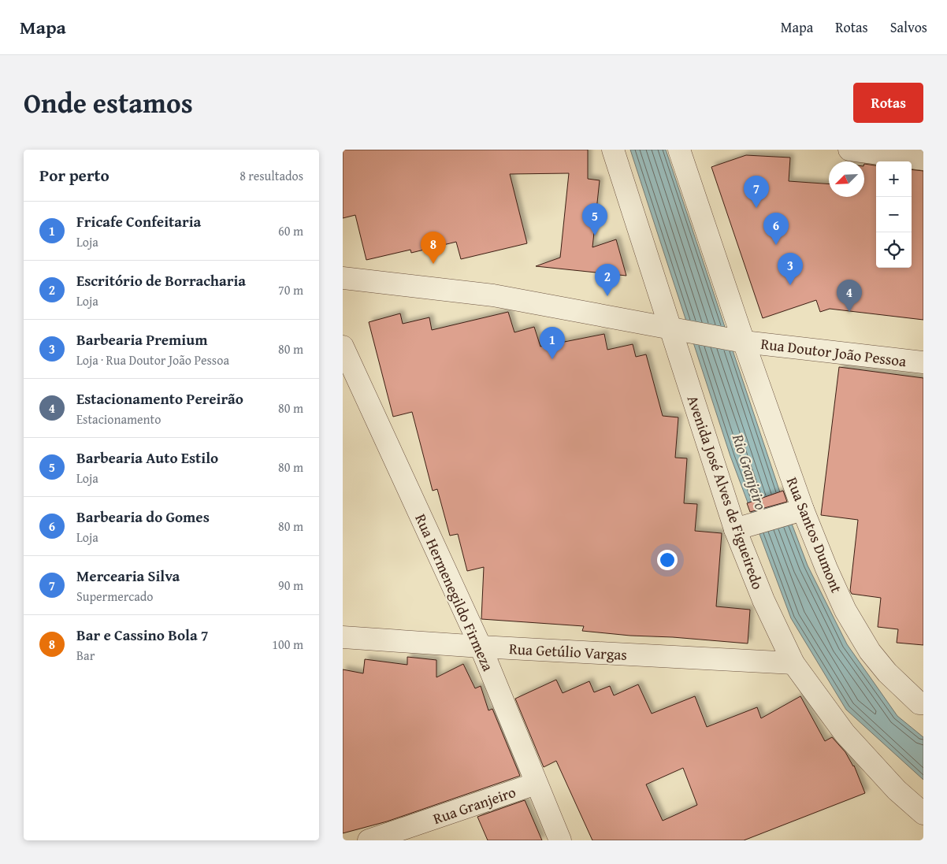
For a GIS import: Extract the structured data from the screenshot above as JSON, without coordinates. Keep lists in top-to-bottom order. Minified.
{"streets":{"street":["Rua Doutor João Pessoa","Avenida José Alves de Figueiredo","Rua Santos Dumont","Rua Hermenegildo Firmeza","Rua Getúlio Vargas","Rua Granjeiro"]},"crossings":[["Rua Doutor João Pessoa","Avenida José Alves de Figueiredo"],["Rua Doutor João Pessoa","Rua Santos Dumont"],["Avenida José Alves de Figueiredo","Rua Getúlio Vargas"],["Rua Hermenegildo Firmeza","Rua Getúlio Vargas"],["Rua Hermenegildo Firmeza","Rua Granjeiro"]],"water":["Rio Granjeiro"],"north":"bottom left","page":{"header":"Mapa","nav":["Mapa","Rotas","Salvos"],"title":"Onde estamos","buttons":"Rotas","heading":["Por perto","8 resultados"],"map_buttons":["+","−"],"pins":["7","5","6","8","3","2","4","1"],"list":[{"mark":"1","name":"Fricafe Confeitaria","note":"Loja","value":"60 m"},{"mark":"2","name":"Escritório de Borracharia","note":"Loja","value":"70 m"},{"mark":"3","name":"Barbearia Premium","note":"Loja · Rua Doutor João Pessoa","value":"80 m"},{"mark":"4","name":"Estacionamento Pereirão","note":"Estacionamento","value":"80 m"},{"mark":"5","name":"Barbearia Auto Estilo","note":"Loja","value":"80 m"},{"mark":"6","name":"Barbearia do Gomes","note":"Loja","value":"80 m"},{"mark":"7","name":"Mercearia Silva","note":"Supermercado","value":"90 m"},{"mark":"8","name":"Bar e Cassino Bola 7","note":"Bar","value":"100 m"}]}}
